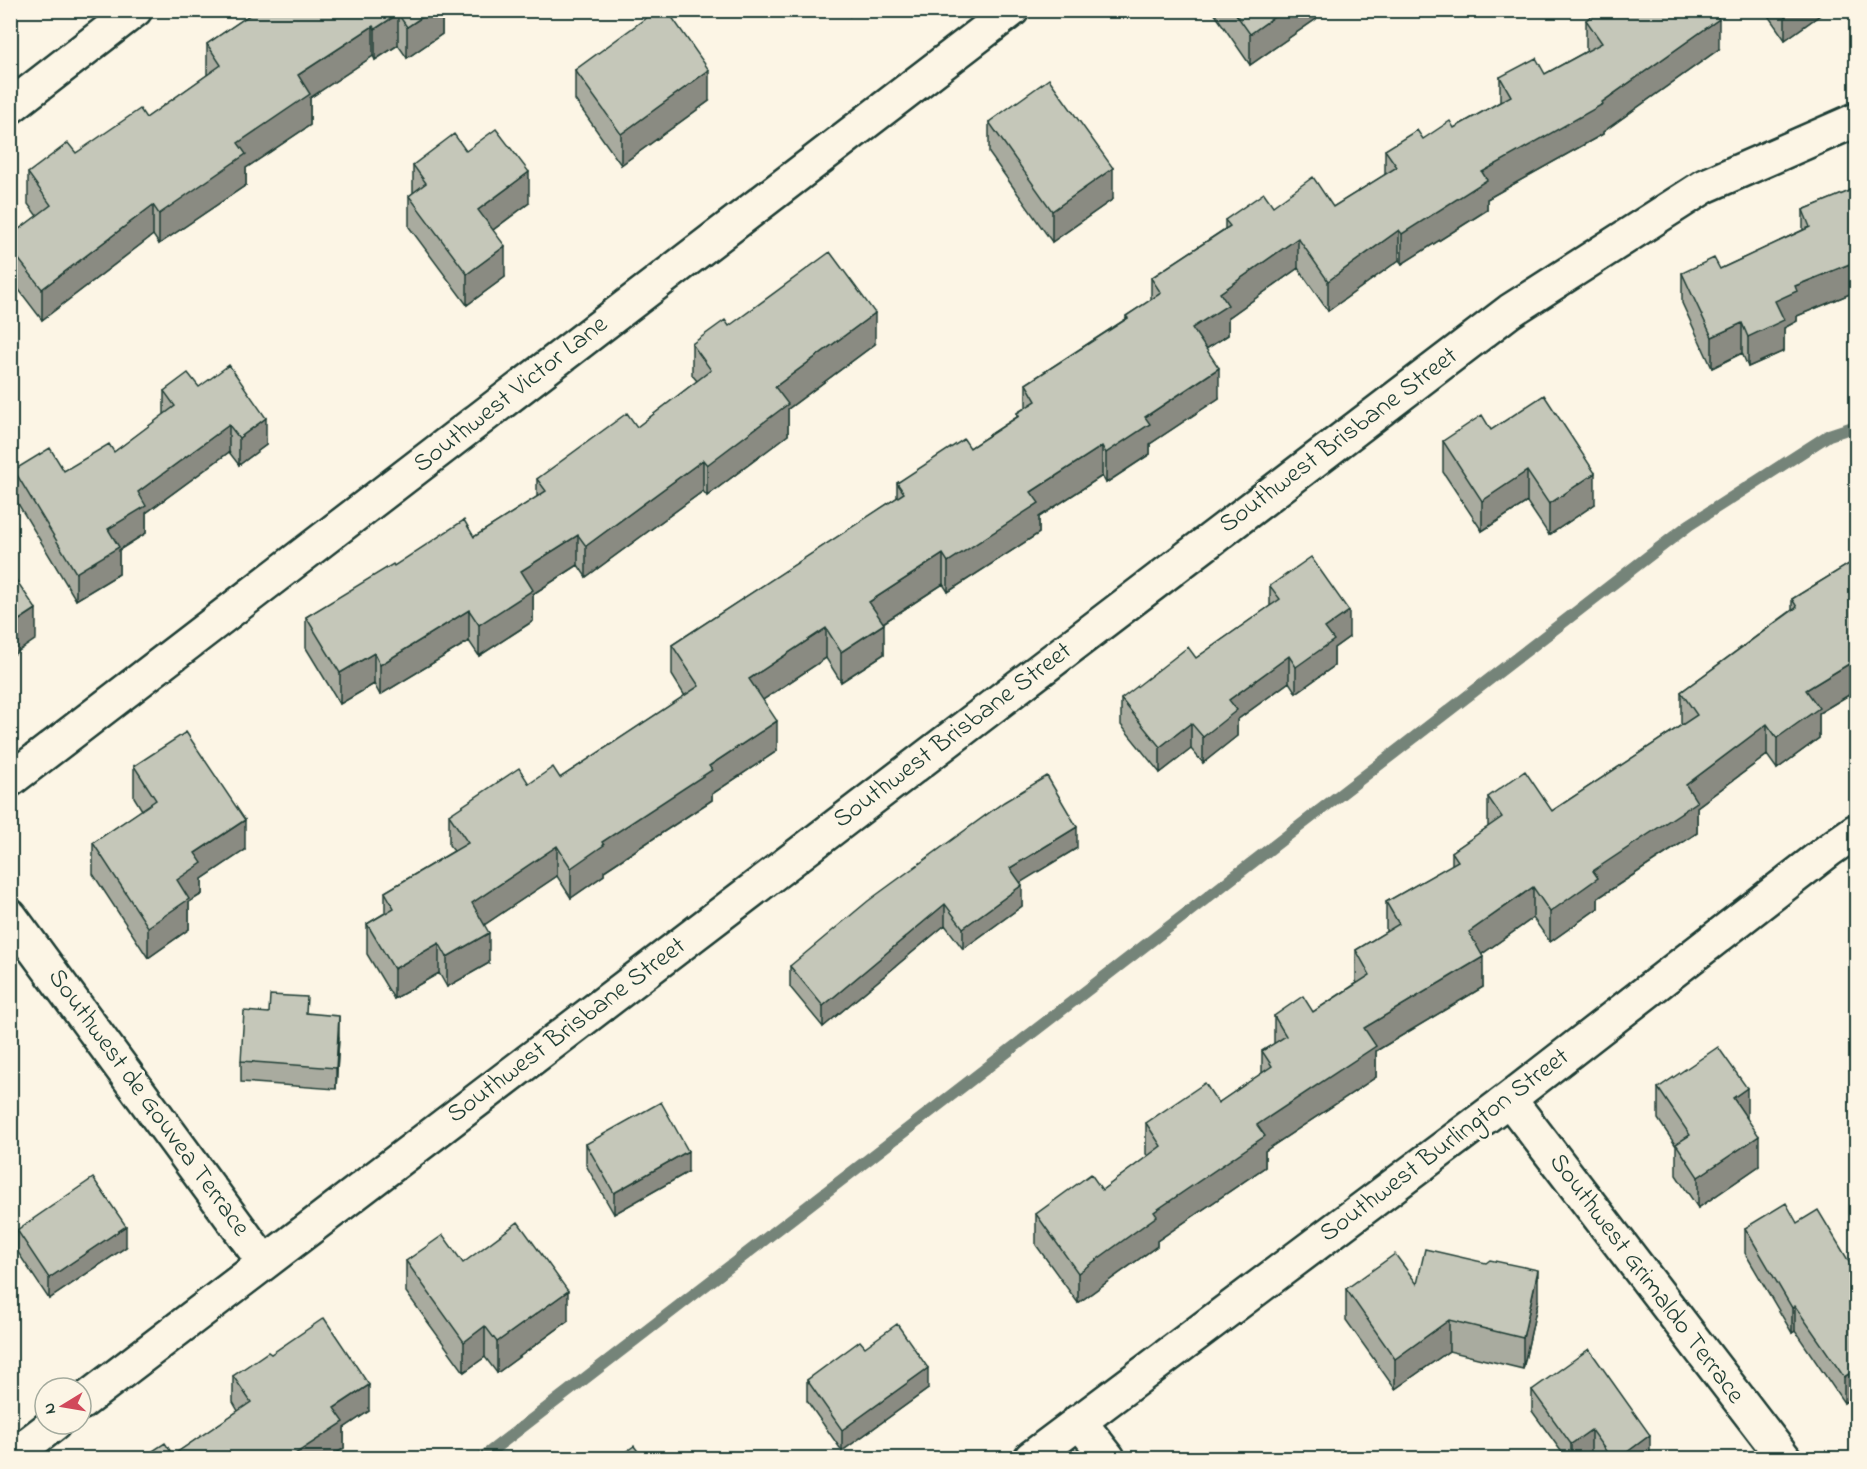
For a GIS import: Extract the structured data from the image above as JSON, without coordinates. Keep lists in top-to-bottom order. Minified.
{"streets":{"street":["Southwest Victor Lane","Southwest Brisbane Street","Southwest de Gouvea Terrace","Southwest Burlington Street","Southwest Grimaldo Terrace"]},"crossings":[["Southwest Brisbane Street","Southwest de Gouvea Terrace"],["Southwest Burlington Street","Southwest Grimaldo Terrace"]],"north":"left"}
